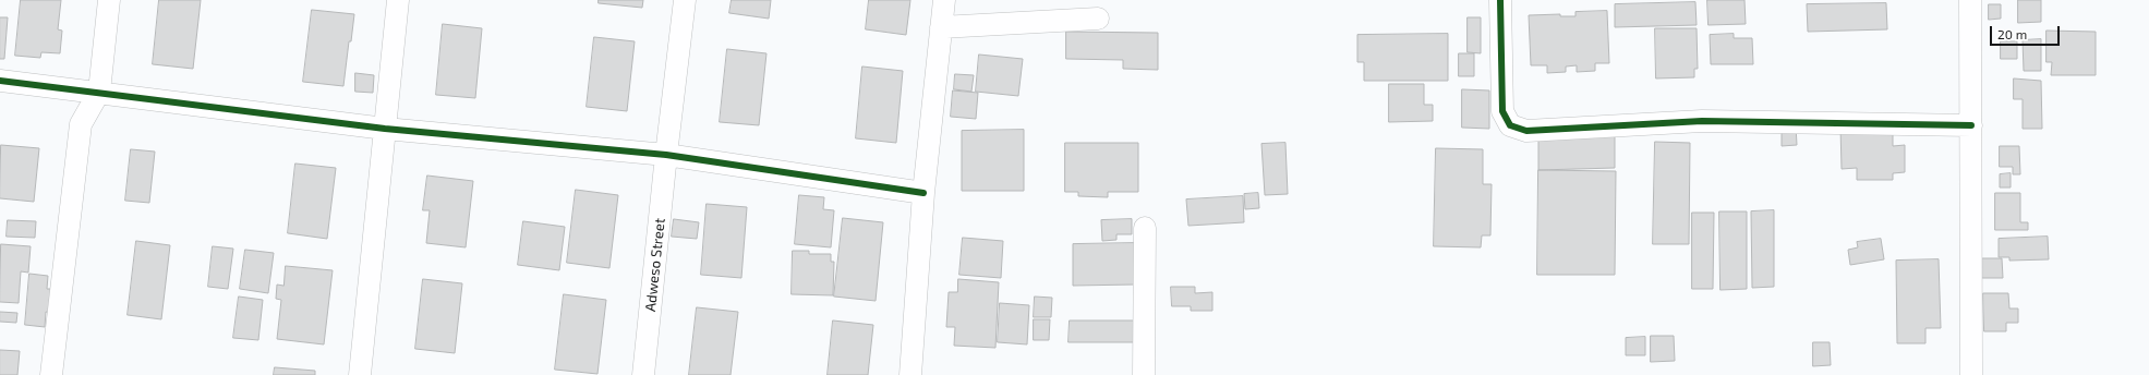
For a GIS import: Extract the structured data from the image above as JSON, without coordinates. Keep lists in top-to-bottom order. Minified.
{"streets":{"street":["Adweso Street"]},"scale_bar":"20 m"}
